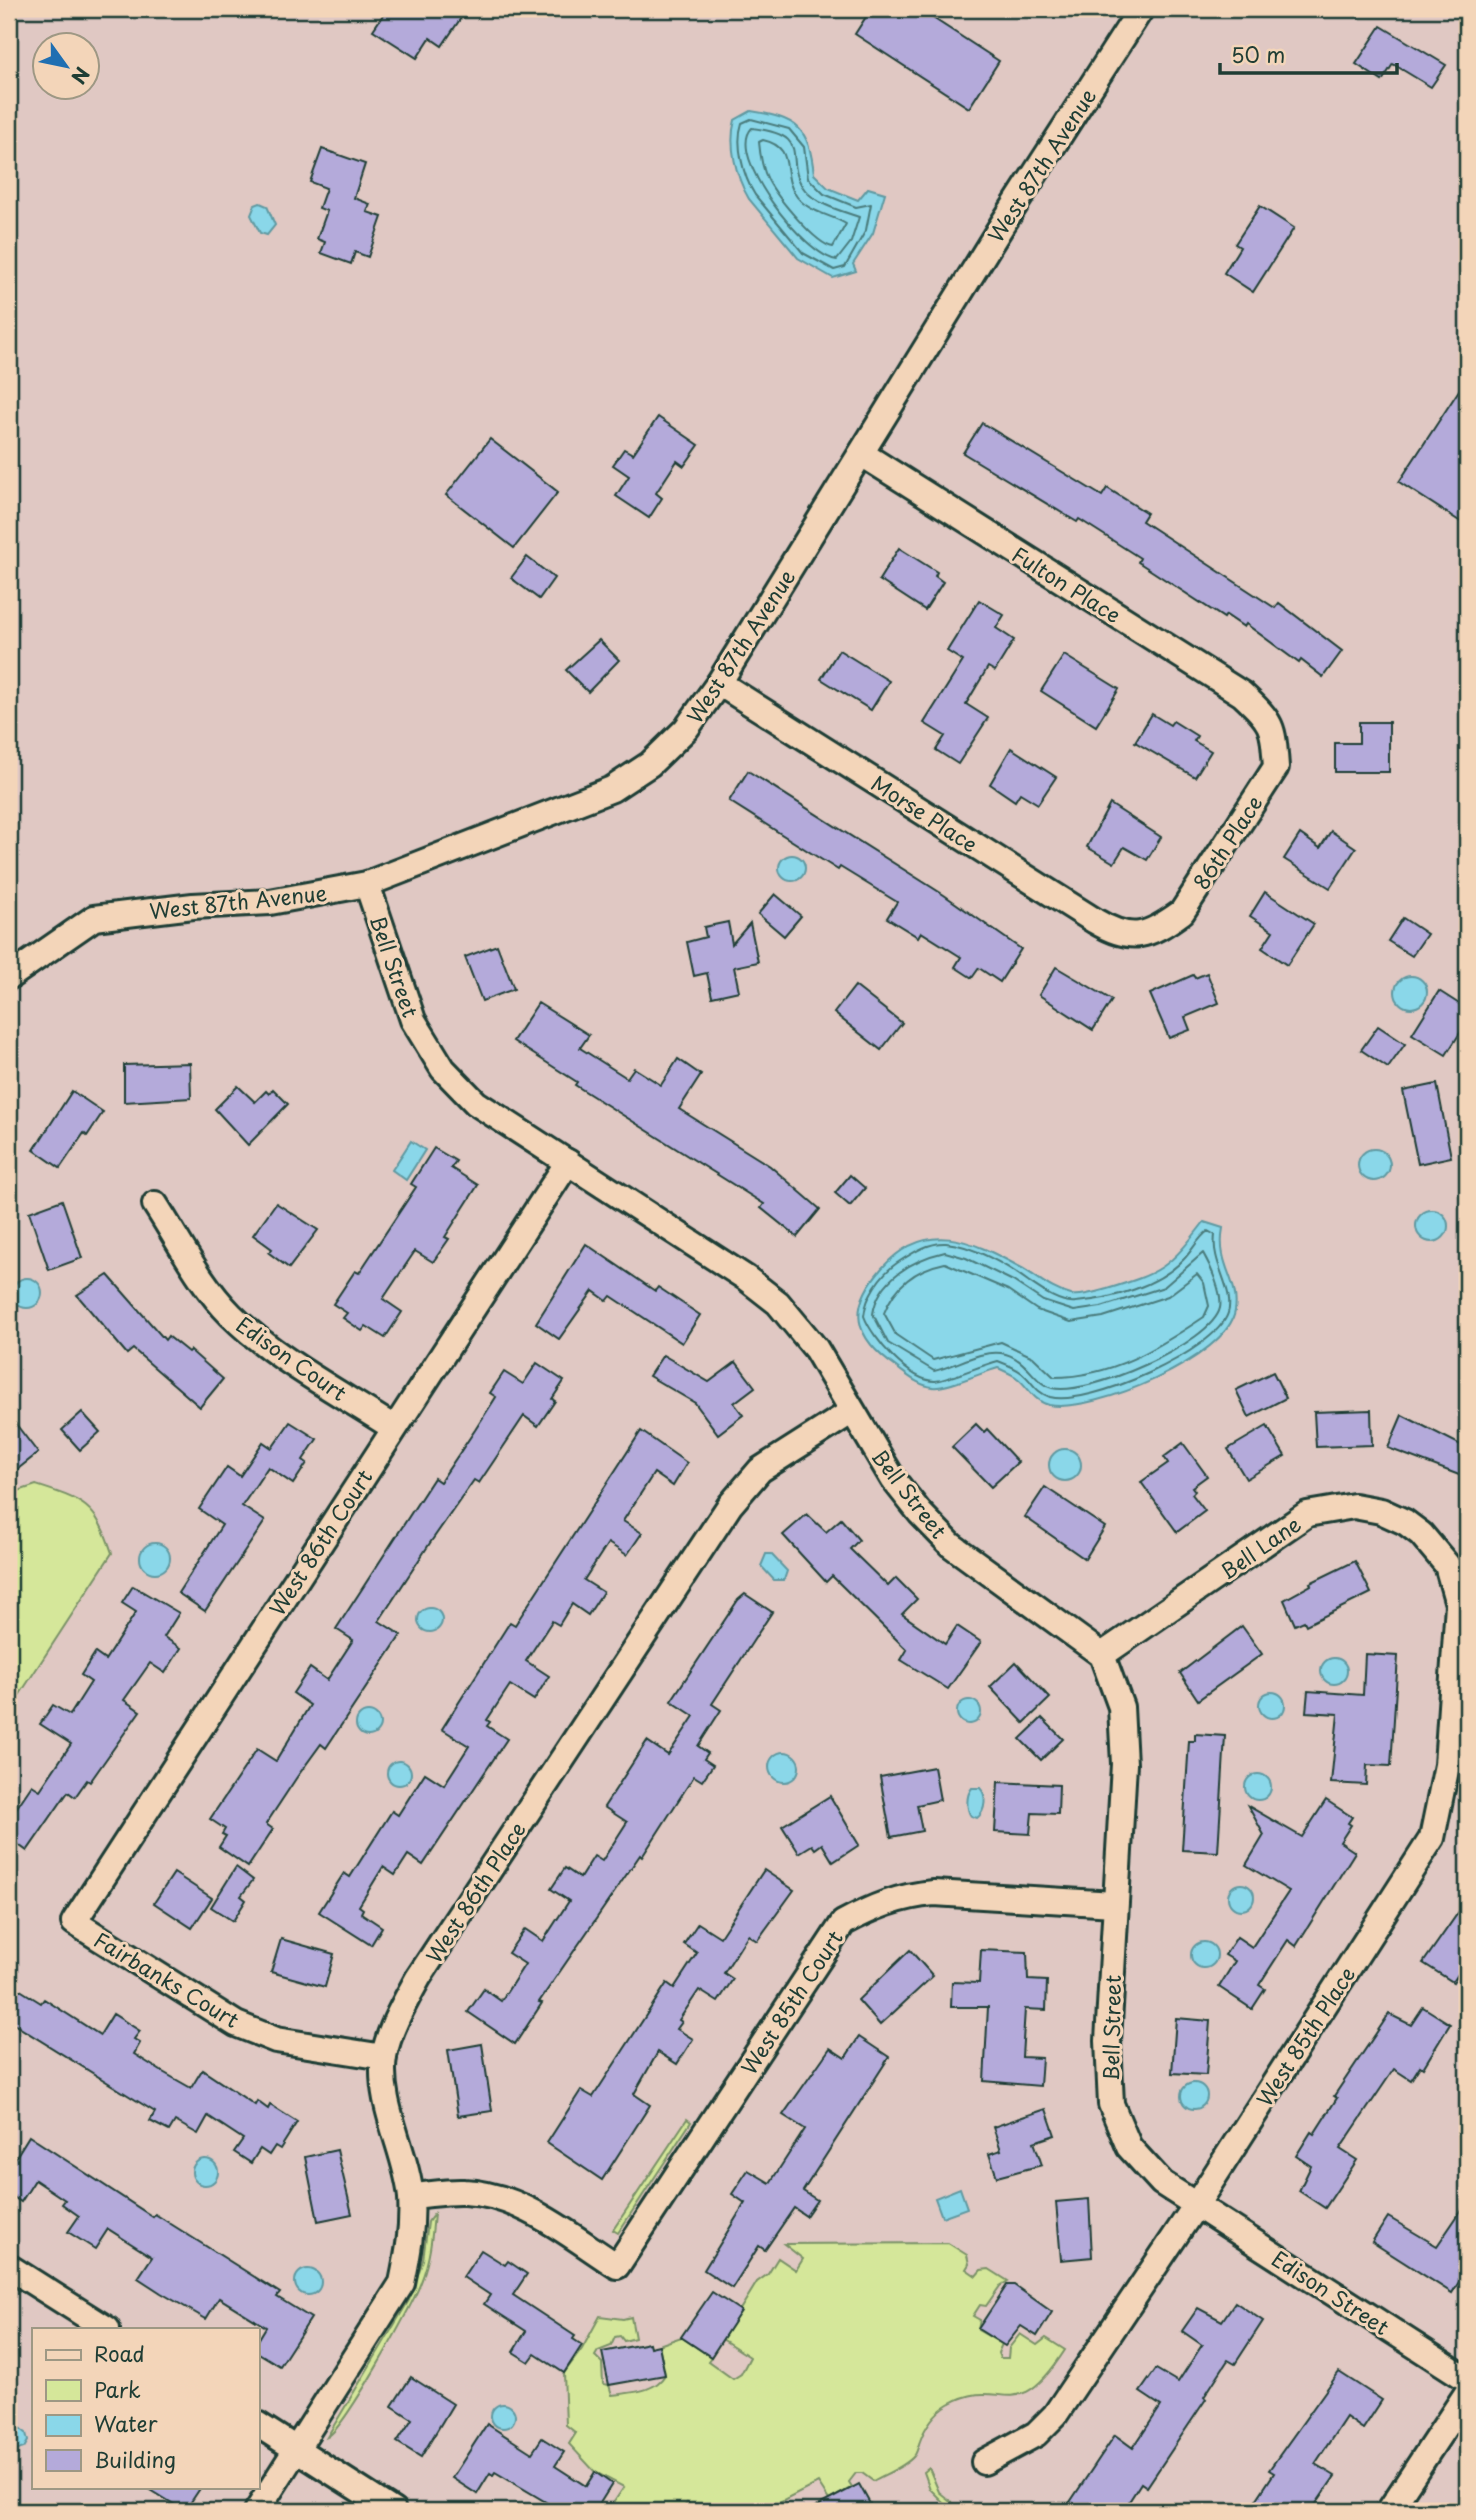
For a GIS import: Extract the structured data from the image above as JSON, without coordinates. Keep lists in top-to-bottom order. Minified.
{"streets":{"street":["West 87th Avenue","Fulton Place","Morse Place","86th Place","Bell Street","Edison Court","West 86th Court","Bell Lane","West 86th Place","Fairbanks Court","West 85th Court","West 85th Place","Edison Street"]},"crossings":[["West 87th Avenue","Fulton Place"],["West 87th Avenue","Morse Place"],["West 87th Avenue","Bell Street"],["Fulton Place","86th Place"],["Morse Place","86th Place"],["Bell Street","West 86th Court"],["Bell Street","Bell Lane"],["Bell Street","West 86th Place"],["Bell Street","West 85th Court"],["Bell Street","West 85th Place"],["Bell Street","Edison Street"],["Edison Court","West 86th Court"],["West 86th Court","Fairbanks Court"],["Bell Lane","West 85th Place"],["West 86th Place","Fairbanks Court"],["West 86th Place","West 85th Court"],["West 85th Place","Edison Street"]],"legend":["Road","Park","Water","Building"],"scale_bar":"50 m","north":"bottom right"}
